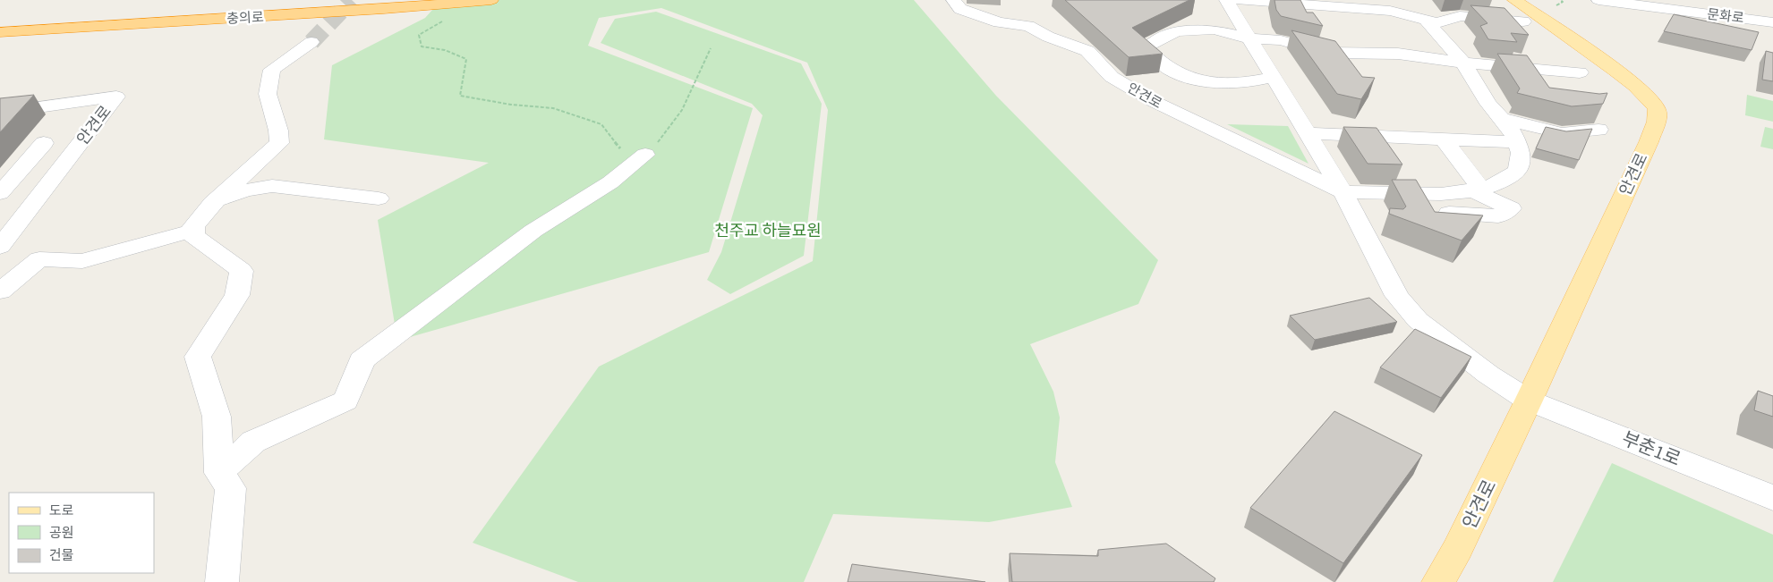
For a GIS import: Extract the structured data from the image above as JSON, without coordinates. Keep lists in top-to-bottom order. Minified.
{"streets":{"highway":["충의로"],"main road":["안견로"],"street":["문화로","부춘1로"]},"crossings":[["안견로","부춘1로"]],"parks":["천주교 하늘묘원"],"legend":["도로","공원","건물"]}
